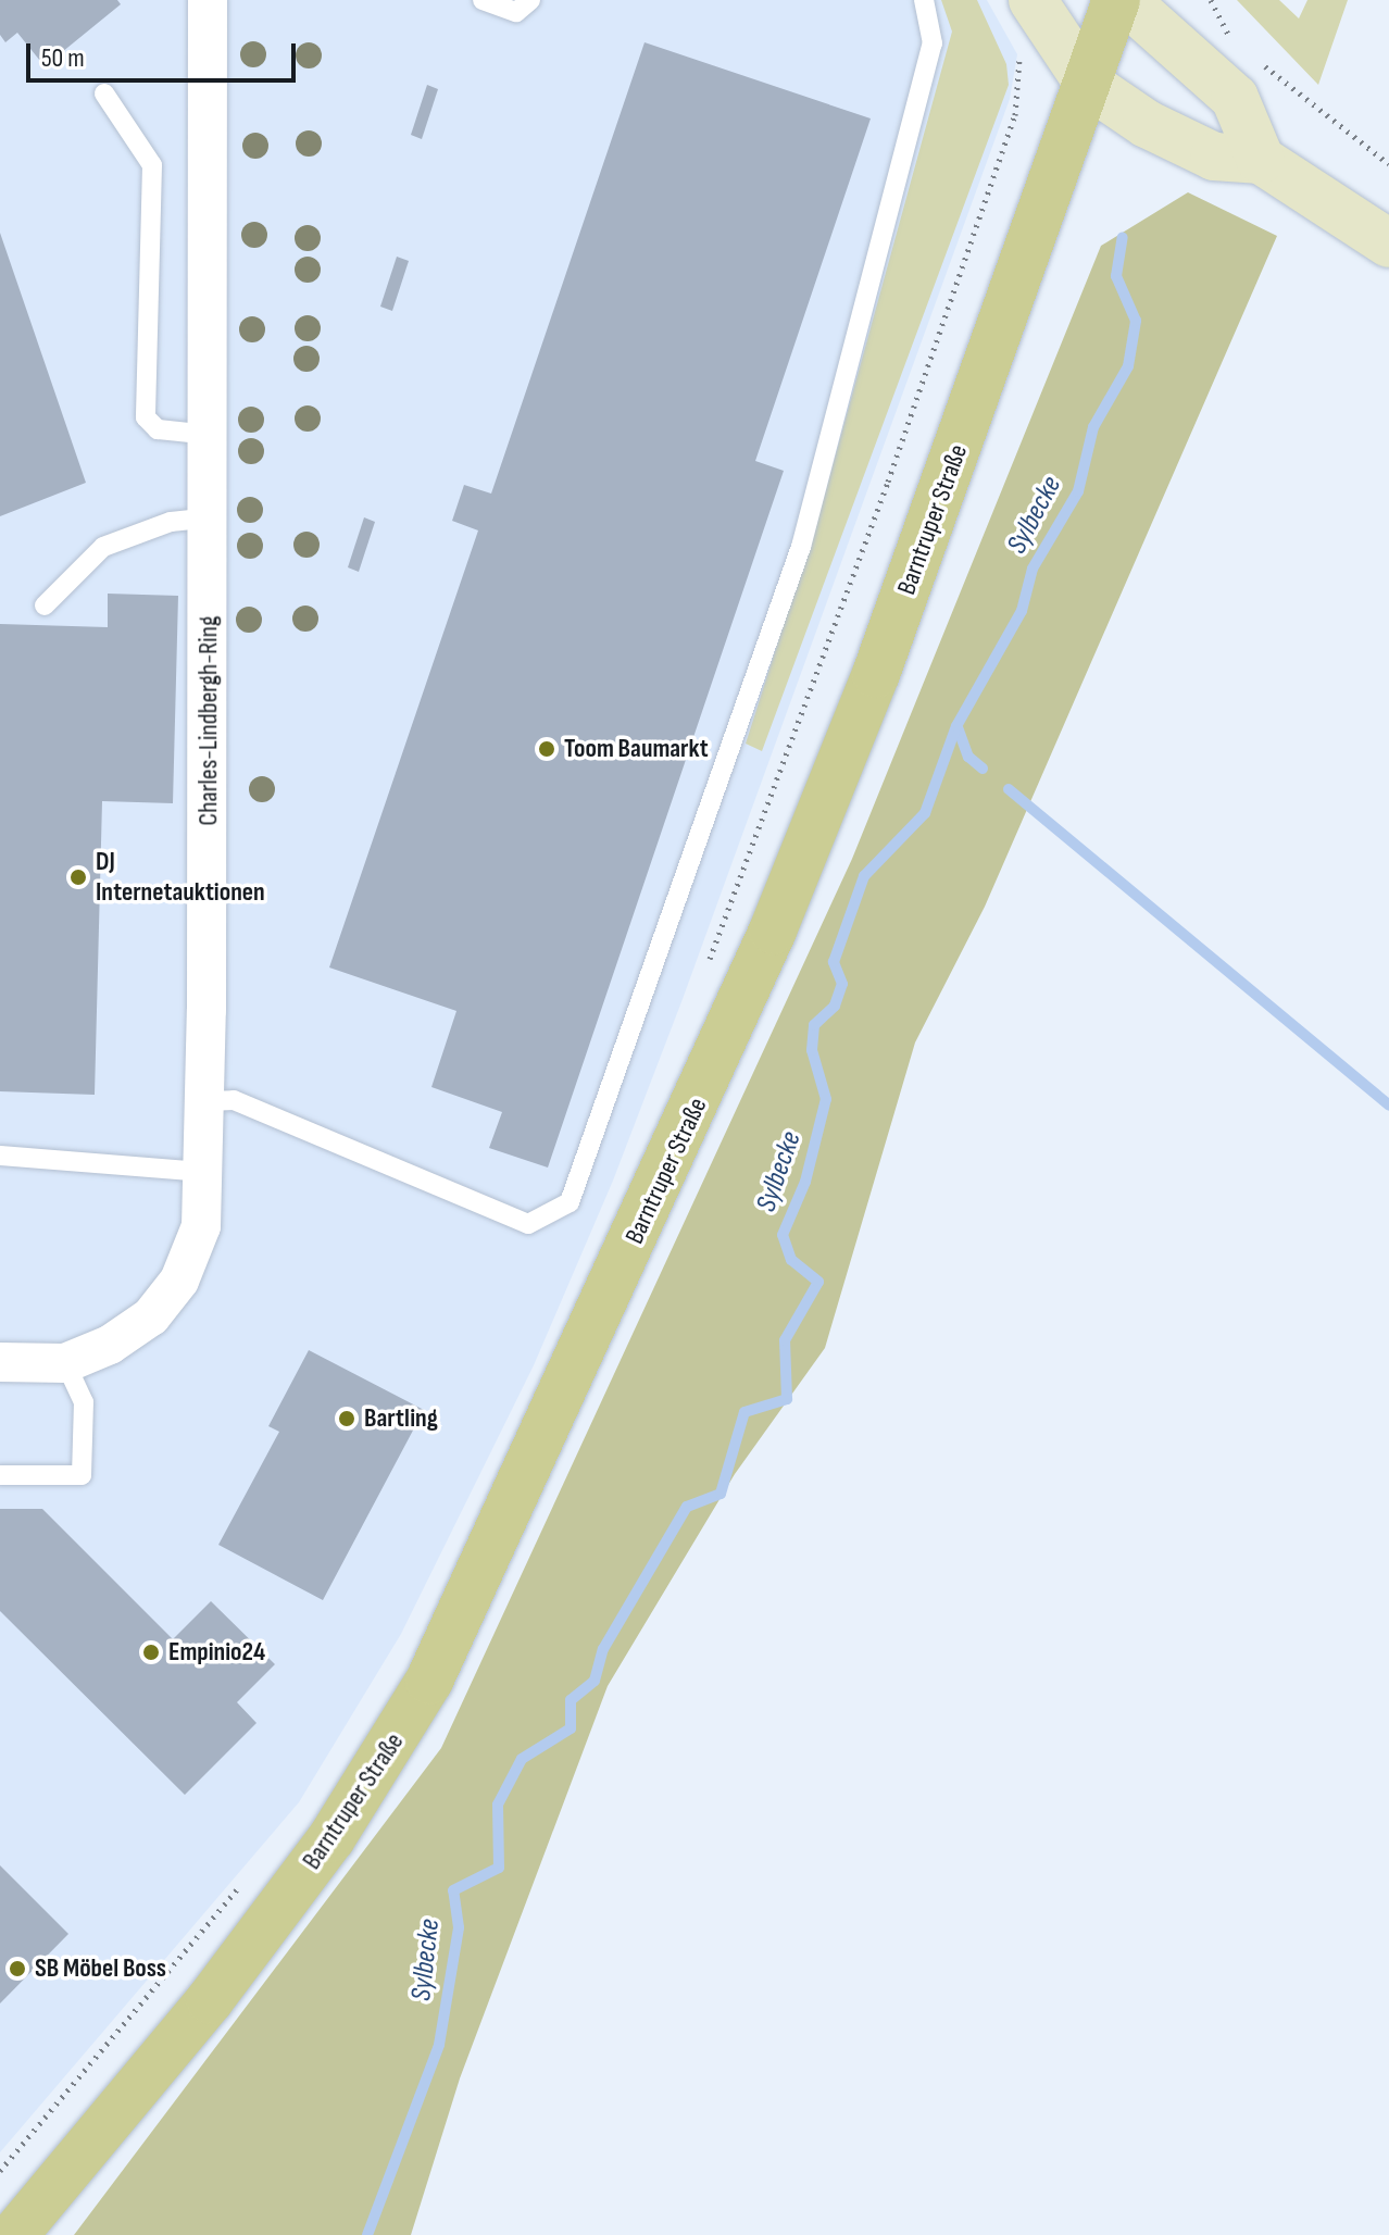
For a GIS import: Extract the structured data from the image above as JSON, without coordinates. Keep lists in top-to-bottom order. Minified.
{"streets":{"main road":["Barntruper Straße"],"street":["Charles-Lindbergh-Ring"]},"water":["Sylbecke"],"places":["Toom Baumarkt","DJ Internetauktionen","Bartling","Empinio24","SB Möbel Boss"],"scale_bar":"50 m"}
